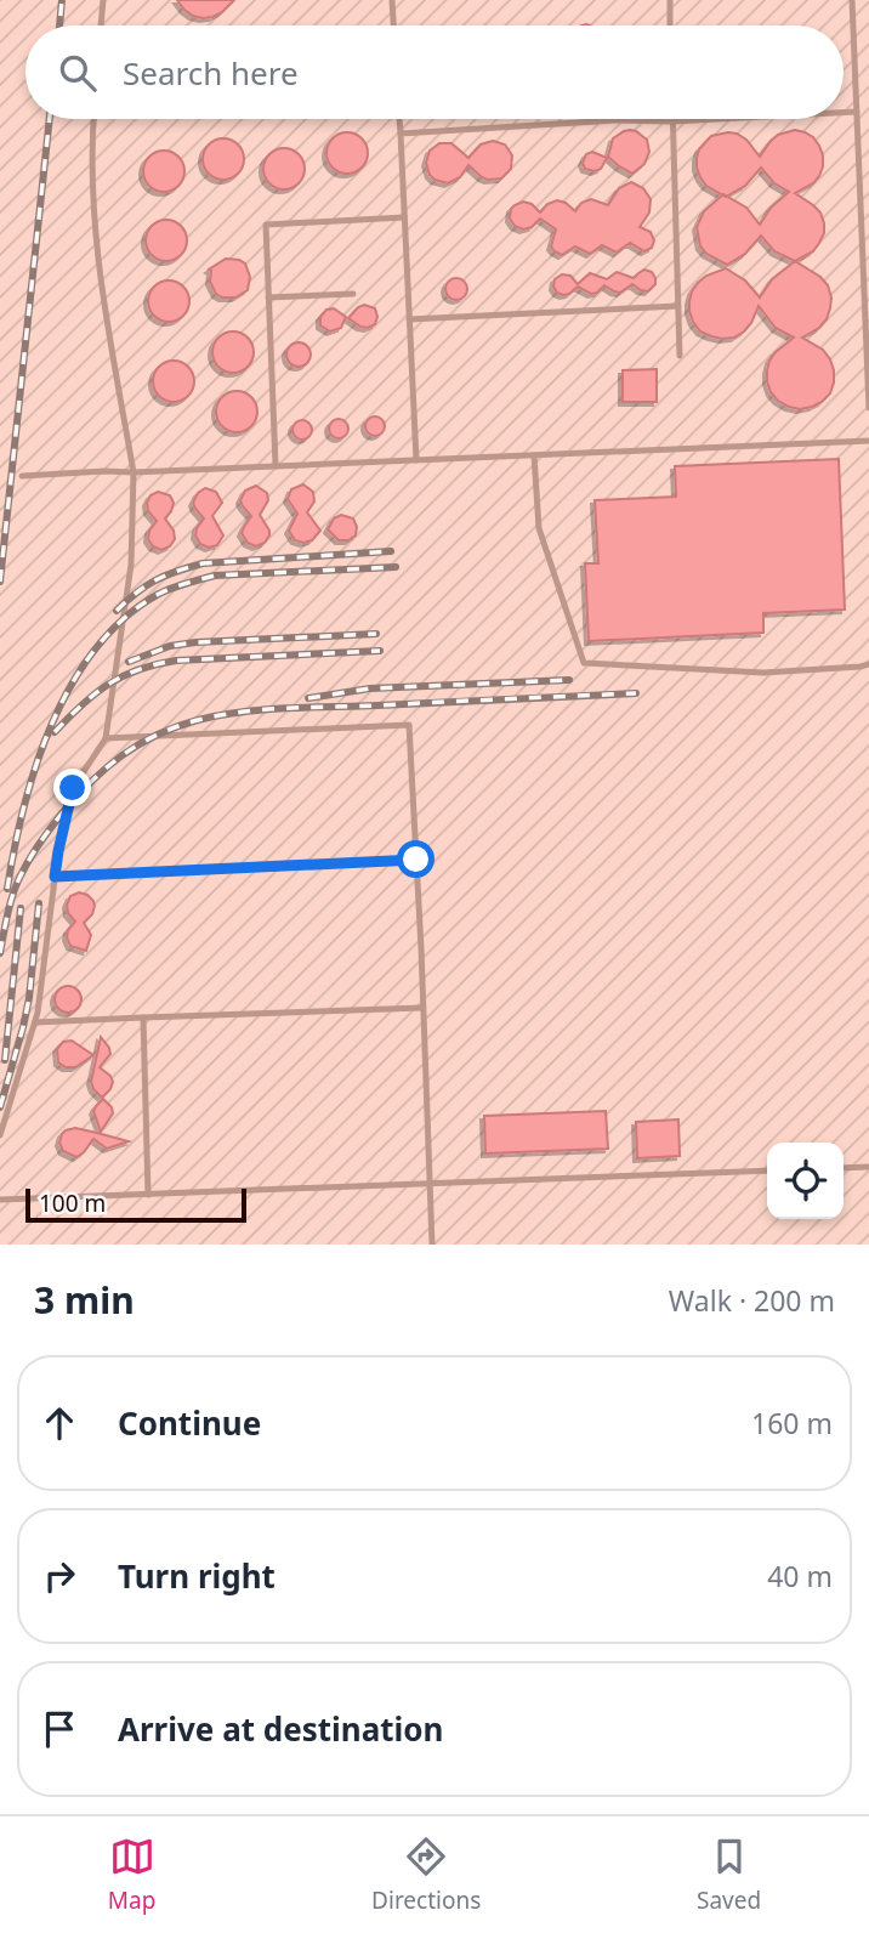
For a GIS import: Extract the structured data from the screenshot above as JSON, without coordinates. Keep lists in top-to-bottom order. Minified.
{"scale_bar":"100 m","page":{"search":"Search here","scale":"100 m","heading":["3 min","Walk · 200 m"],"list":[["Continue","160 m"],["Turn right","40 m"],"Arrive at destination"],"nav":["Map","Directions","Saved"]}}
